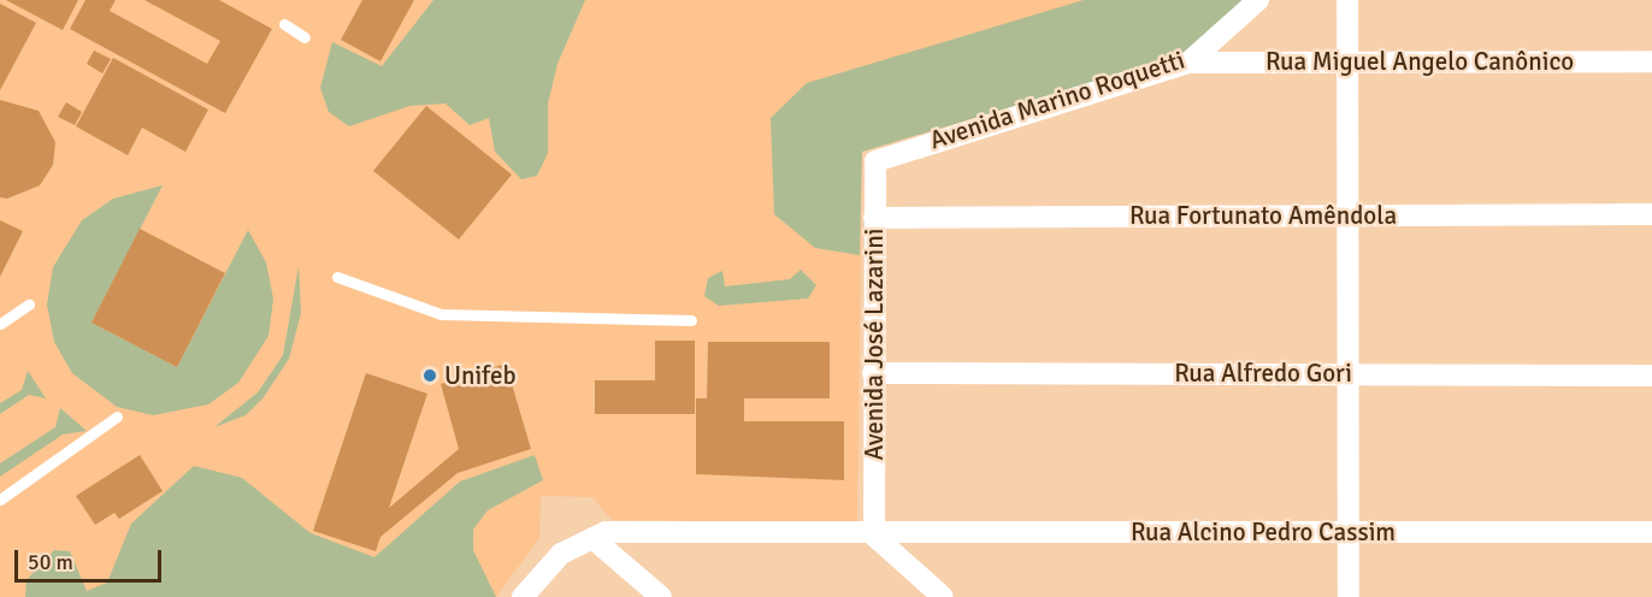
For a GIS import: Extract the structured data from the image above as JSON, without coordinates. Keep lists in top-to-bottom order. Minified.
{"streets":{"street":["Rua Miguel Angelo Canônico","Avenida Marino Roquetti","Rua Fortunato Amêndola","Avenida José Lazarini","Rua Alfredo Gori","Rua Alcino Pedro Cassim"]},"crossings":[["Rua Miguel Angelo Canônico","Avenida Marino Roquetti"],["Avenida Marino Roquetti","Avenida José Lazarini"],["Rua Fortunato Amêndola","Avenida José Lazarini"],["Avenida José Lazarini","Rua Alfredo Gori"],["Avenida José Lazarini","Rua Alcino Pedro Cassim"]],"places":["Unifeb"],"scale_bar":"50 m"}
